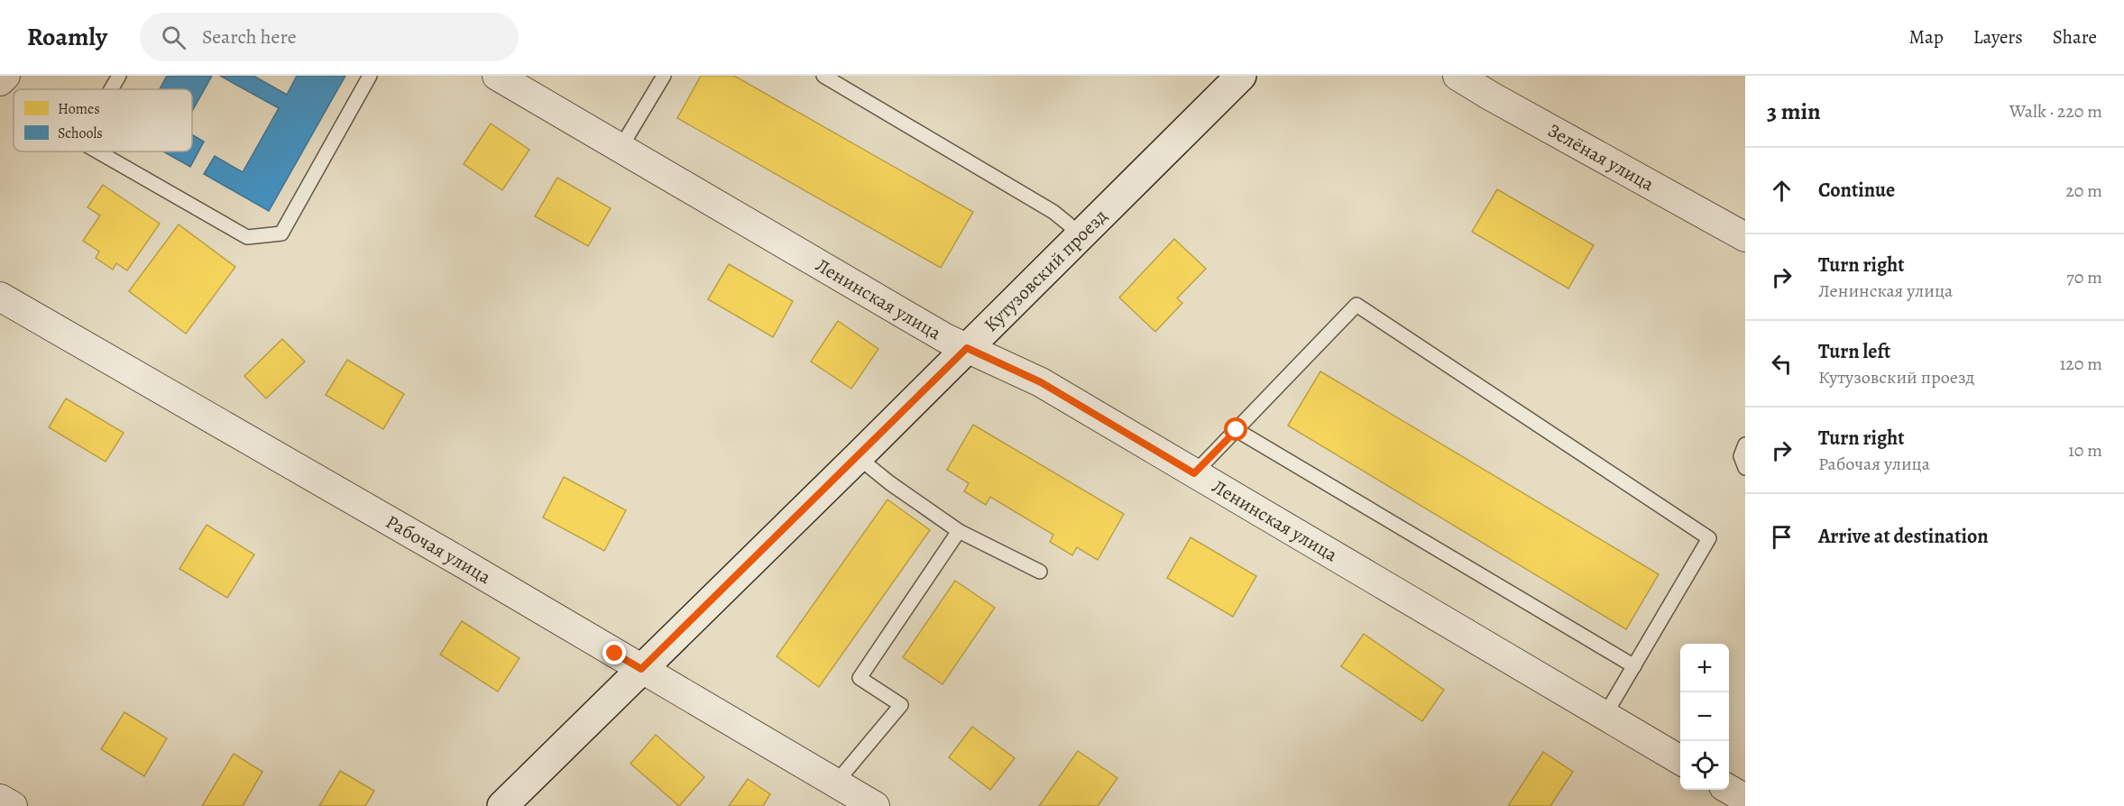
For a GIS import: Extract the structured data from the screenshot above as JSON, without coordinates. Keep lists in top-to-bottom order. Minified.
{"streets":{"street":["Зелёная улица","Кутузовский проезд","Ленинская улица","Рабочая улица"]},"crossings":[["Кутузовский проезд","Ленинская улица"],["Кутузовский проезд","Рабочая улица"]],"legend":["Homes","Schools"],"page":{"header":"Roamly","search":"Search here","nav":["Map","Layers","Share"],"heading":["3 min","Walk · 220 m"],"list":[["Continue","20 m"],["Turn right","Ленинская улица","70 m"],["Turn left","Кутузовский проезд","120 m"],["Turn right","Рабочая улица","10 m"],"Arrive at destination"],"map_buttons":["+","−"]}}
